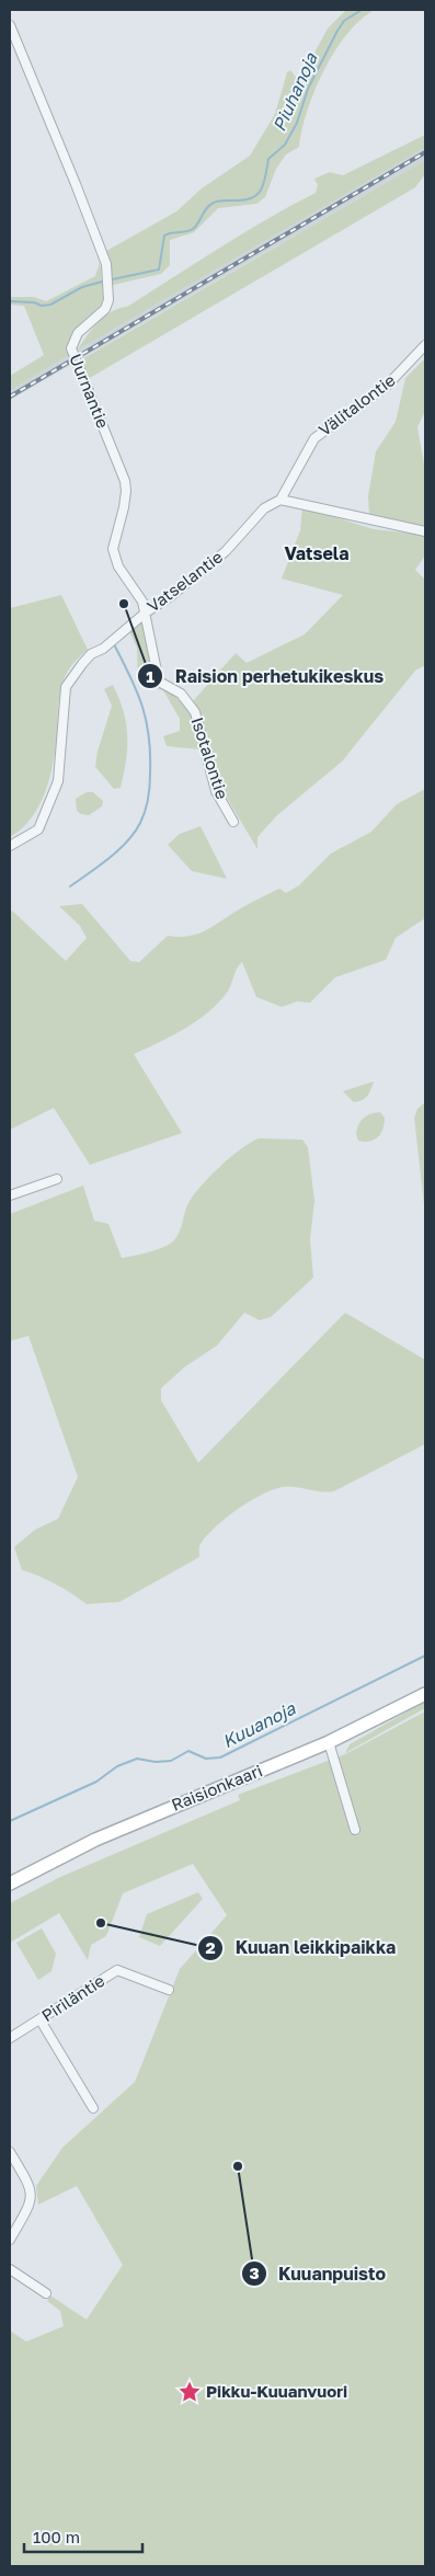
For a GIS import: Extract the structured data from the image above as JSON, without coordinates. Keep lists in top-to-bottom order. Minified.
{"streets":{"main road":["Raisionkaari"],"street":["Uurnantie","Välitalontie","Vatselantie","Isotalontie","Piriläntie"]},"crossings":[["Uurnantie","Vatselantie"],["Uurnantie","Isotalontie"],["Välitalontie","Vatselantie"],["Vatselantie","Isotalontie"]],"districts":["Vatsela"],"water":["Piuhanoja","Kuuanoja"],"places":{"other":["Raision perhetukikeskus","Kuuan leikkipaikka","Kuuanpuisto"],"place":["Pikku-Kuuanvuori"]},"scale_bar":"100 m"}
